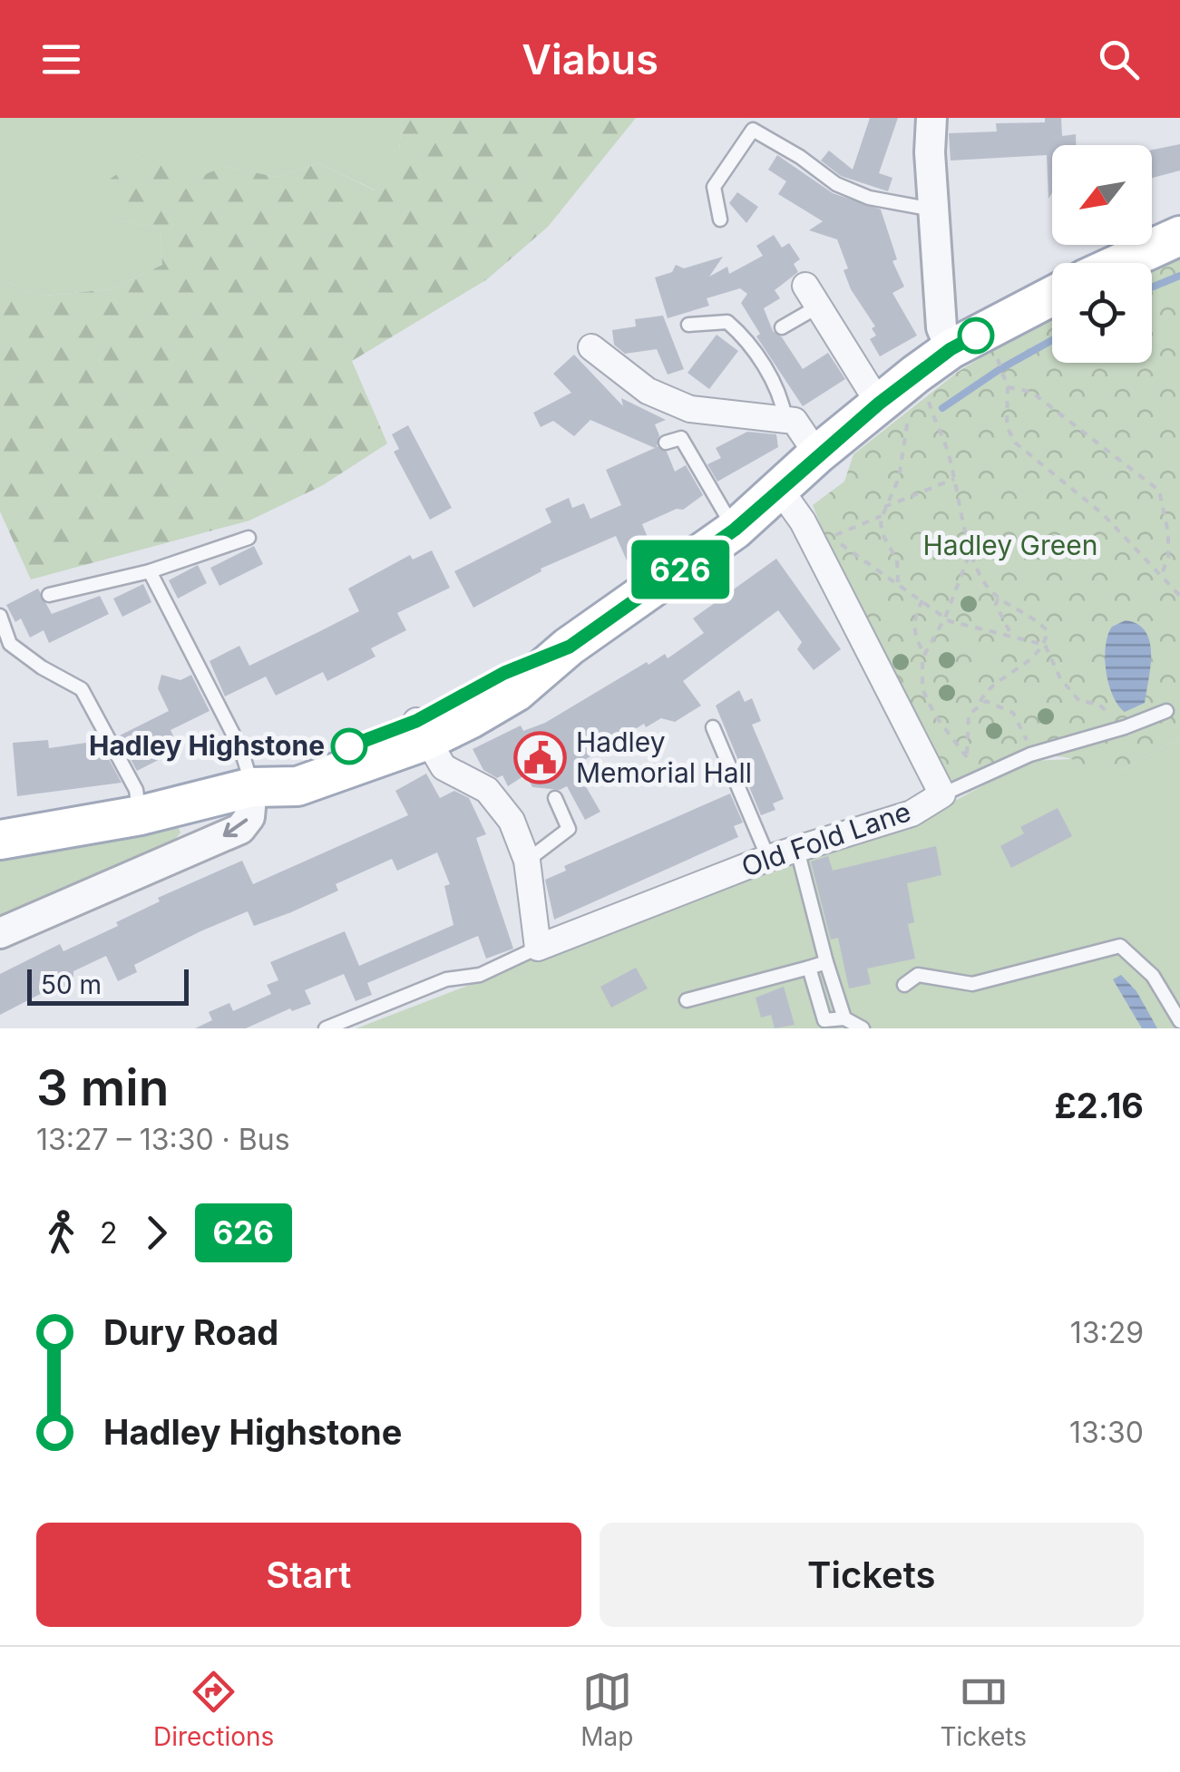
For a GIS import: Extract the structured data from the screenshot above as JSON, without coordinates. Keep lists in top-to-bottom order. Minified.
{"streets":{"street":["Old Fold Lane"]},"parks":["Hadley Green"],"places":{"other":["Hadley Highstone"],"public building":["Hadley Memorial Hall"]},"lines":["bus line 626"],"scale_bar":"50 m","north":"bottom left","page":{"header":"Viabus","on_map":"626","scale":"50 m","heading":["3 min","13:27 – 13:30 · Bus","£2.16"],"legs":["2","626"],"list":[{"name":"Dury Road","value":"13:29"},{"name":"Hadley Highstone","value":"13:30"}],"buttons":["Start","Tickets"],"tabs":["Directions","Map","Tickets"]}}
